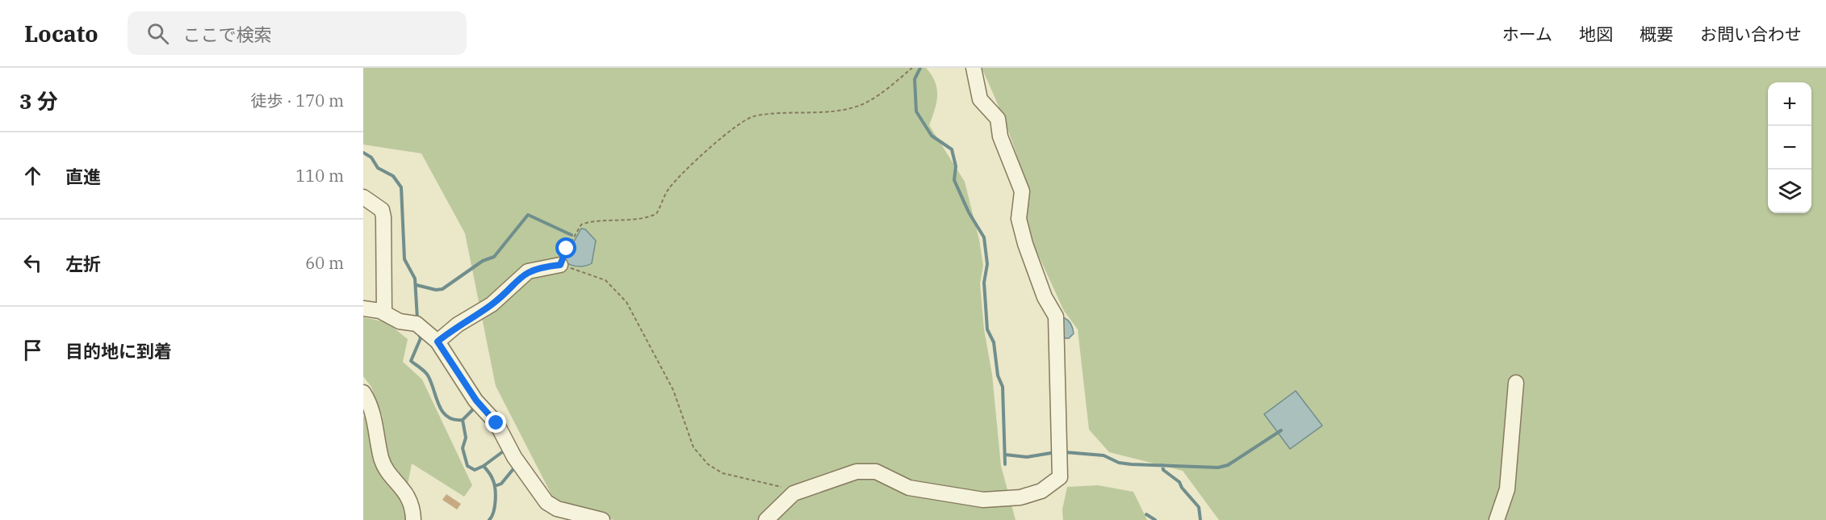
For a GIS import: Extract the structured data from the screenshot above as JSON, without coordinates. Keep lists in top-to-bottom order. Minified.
{"page":{"header":"Locato","search":"ここで検索","nav":["ホーム","地図","概要","お問い合わせ"],"heading":["3 分","徒歩 · 170 m"],"map_buttons":["+","−"],"list":[["直進","110 m"],["左折","60 m"],"目的地に到着"]}}
